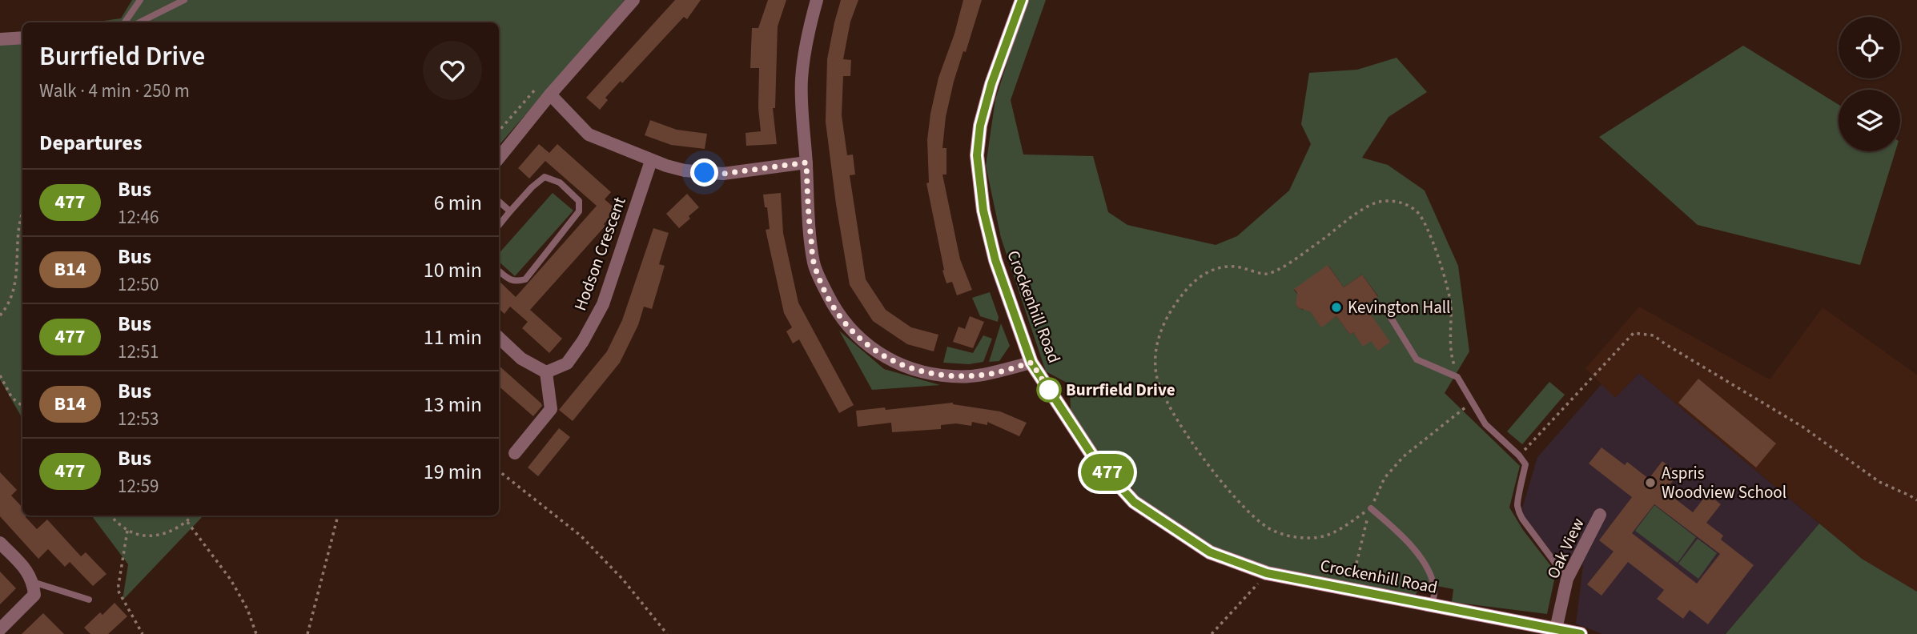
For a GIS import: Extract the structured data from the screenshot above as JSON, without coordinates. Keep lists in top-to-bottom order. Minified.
{"streets":{"main road":["Crockenhill Road"],"street":["Hodson Crescent","Oak View"]},"crossings":[["Crockenhill Road","Oak View"]],"places":["Kevington Hall","Burrfield Drive","Aspris Woodview School"],"lines":["bus line 477"],"page":{"on_map":"477","heading":[["Burrfield Drive","Walk · 4 min · 250 m"],"Departures"],"list":[{"mark":"477","name":"Bus","note":"12:46","value":"6 min"},{"mark":"B14","name":"Bus","note":"12:50","value":"10 min"},{"mark":"477","name":"Bus","note":"12:51","value":"11 min"},{"mark":"B14","name":"Bus","note":"12:53","value":"13 min"},{"mark":"477","name":"Bus","note":"12:59","value":"19 min"}]}}
